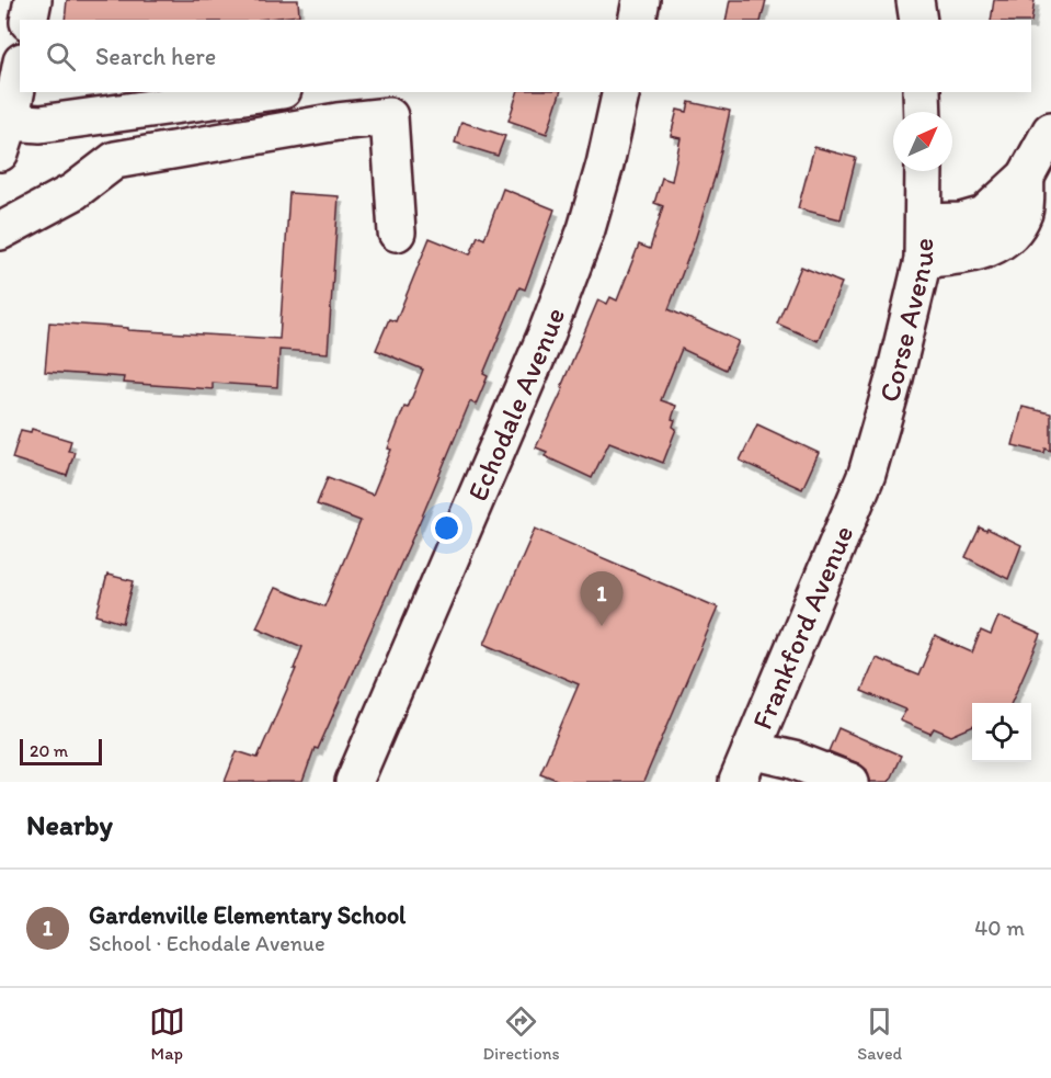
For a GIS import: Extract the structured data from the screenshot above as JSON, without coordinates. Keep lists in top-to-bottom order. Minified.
{"streets":{"street":["Corse Avenue","Echodale Avenue","Frankford Avenue"]},"crossings":[["Corse Avenue","Frankford Avenue"]],"scale_bar":"20 m","north":"top right","page":{"search":"Search here","pins":"1","scale":"20 m","heading":"Nearby","list":[{"mark":"1","name":"Gardenville Elementary School","note":"School · Echodale Avenue","value":"40 m"}],"nav":["Map","Directions","Saved"]}}
